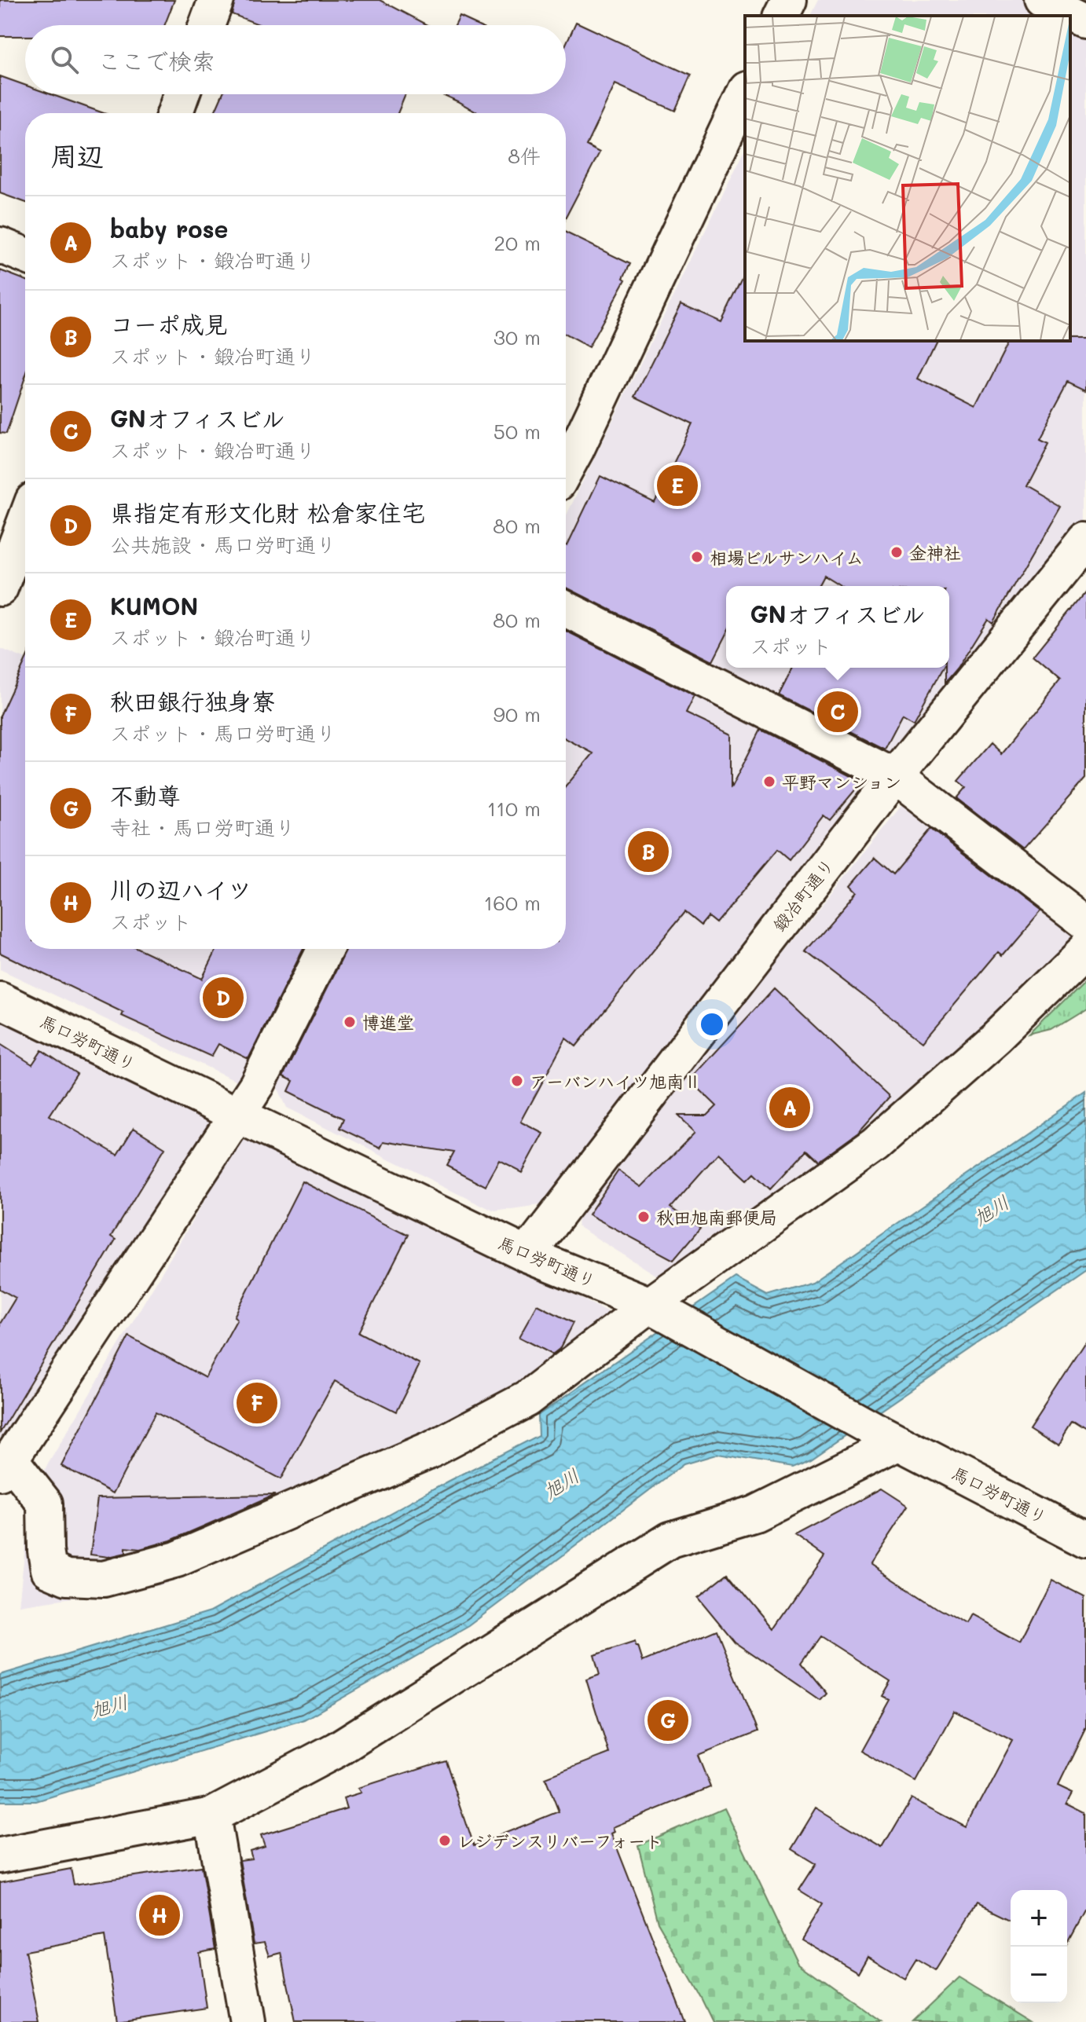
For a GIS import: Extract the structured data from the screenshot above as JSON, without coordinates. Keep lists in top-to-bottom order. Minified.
{"streets":{"street":["鍛冶町通り","馬口労町通り"]},"crossings":[["鍛冶町通り","馬口労町通り"]],"water":["旭川"],"places":["金神社","相場ビルサンハイム","平野マンション","博進堂","アーバンハイツ旭南Ⅱ","秋田旭南郵便局","レジデンスリバーフォート"],"page":{"search":"ここで検索","heading":["周辺","8件"],"list":[{"mark":"A","name":"baby rose","note":"スポット · 鍛冶町通り","value":"20 m"},{"mark":"B","name":"コーポ成見","note":"スポット · 鍛冶町通り","value":"30 m"},{"mark":"C","name":"GNオフィスビル","note":"スポット · 鍛冶町通り","value":"50 m"},{"mark":"D","name":"県指定有形文化財 松倉家住宅","note":"公共施設 · 馬口労町通り","value":"80 m"},{"mark":"E","name":"KUMON","note":"スポット · 鍛冶町通り","value":"80 m"},{"mark":"F","name":"秋田銀行独身寮","note":"スポット · 馬口労町通り","value":"90 m"},{"mark":"G","name":"不動尊","note":"寺社 · 馬口労町通り","value":"110 m"},{"mark":"H","name":"川の辺ハイツ","note":"スポット","value":"160 m"}],"pins":["E","C","B","D","A","F","G","H"],"popup":["GNオフィスビル","スポット"],"map_buttons":["+","−"]}}
